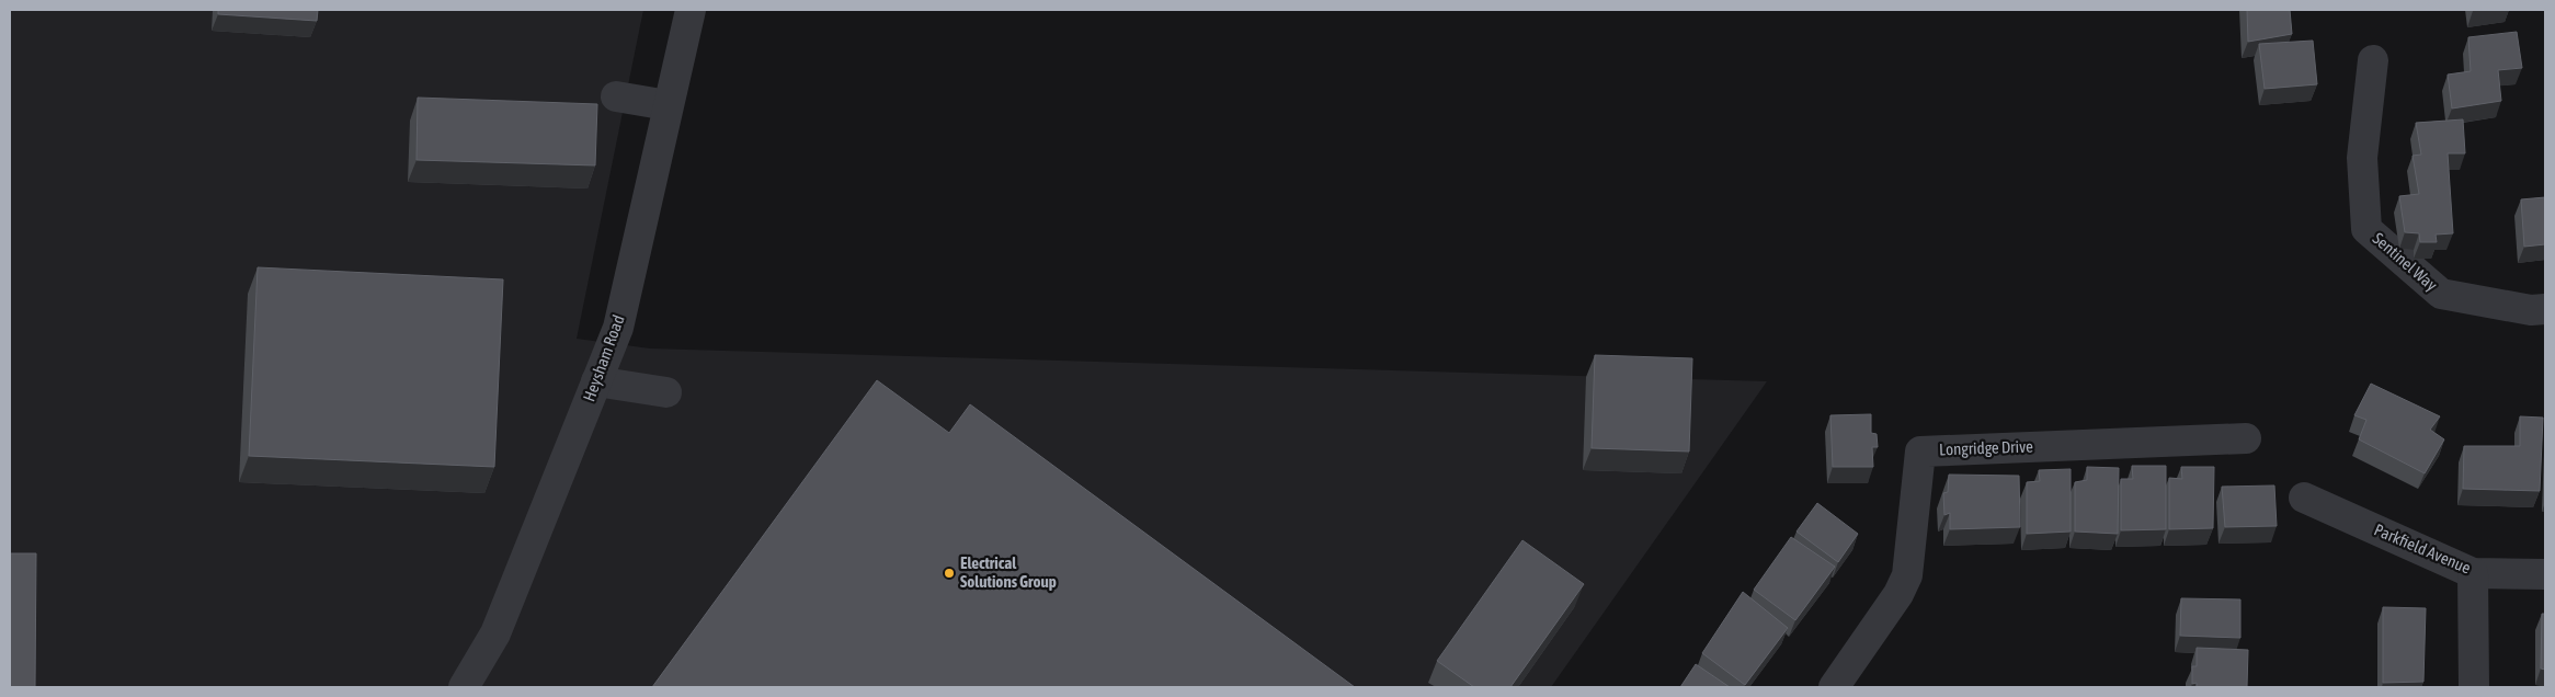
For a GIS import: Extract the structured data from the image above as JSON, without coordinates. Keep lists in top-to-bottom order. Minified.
{"streets":{"street":["Sentinel Way","Heysham Road","Longridge Drive","Parkfield Avenue"]},"places":["Electrical Solutions Group"]}
